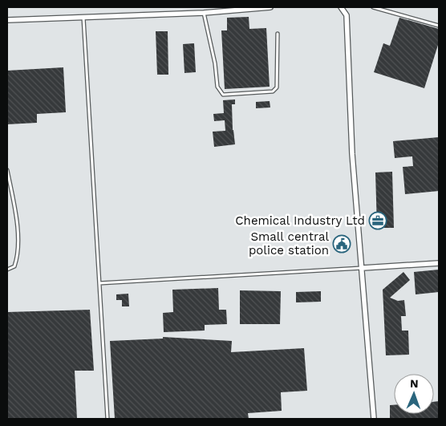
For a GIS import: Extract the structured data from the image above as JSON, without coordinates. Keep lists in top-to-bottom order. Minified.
{"places":{"office":["Chemical Industry Ltd"],"public building":["Small central police station"]},"north":"top"}
